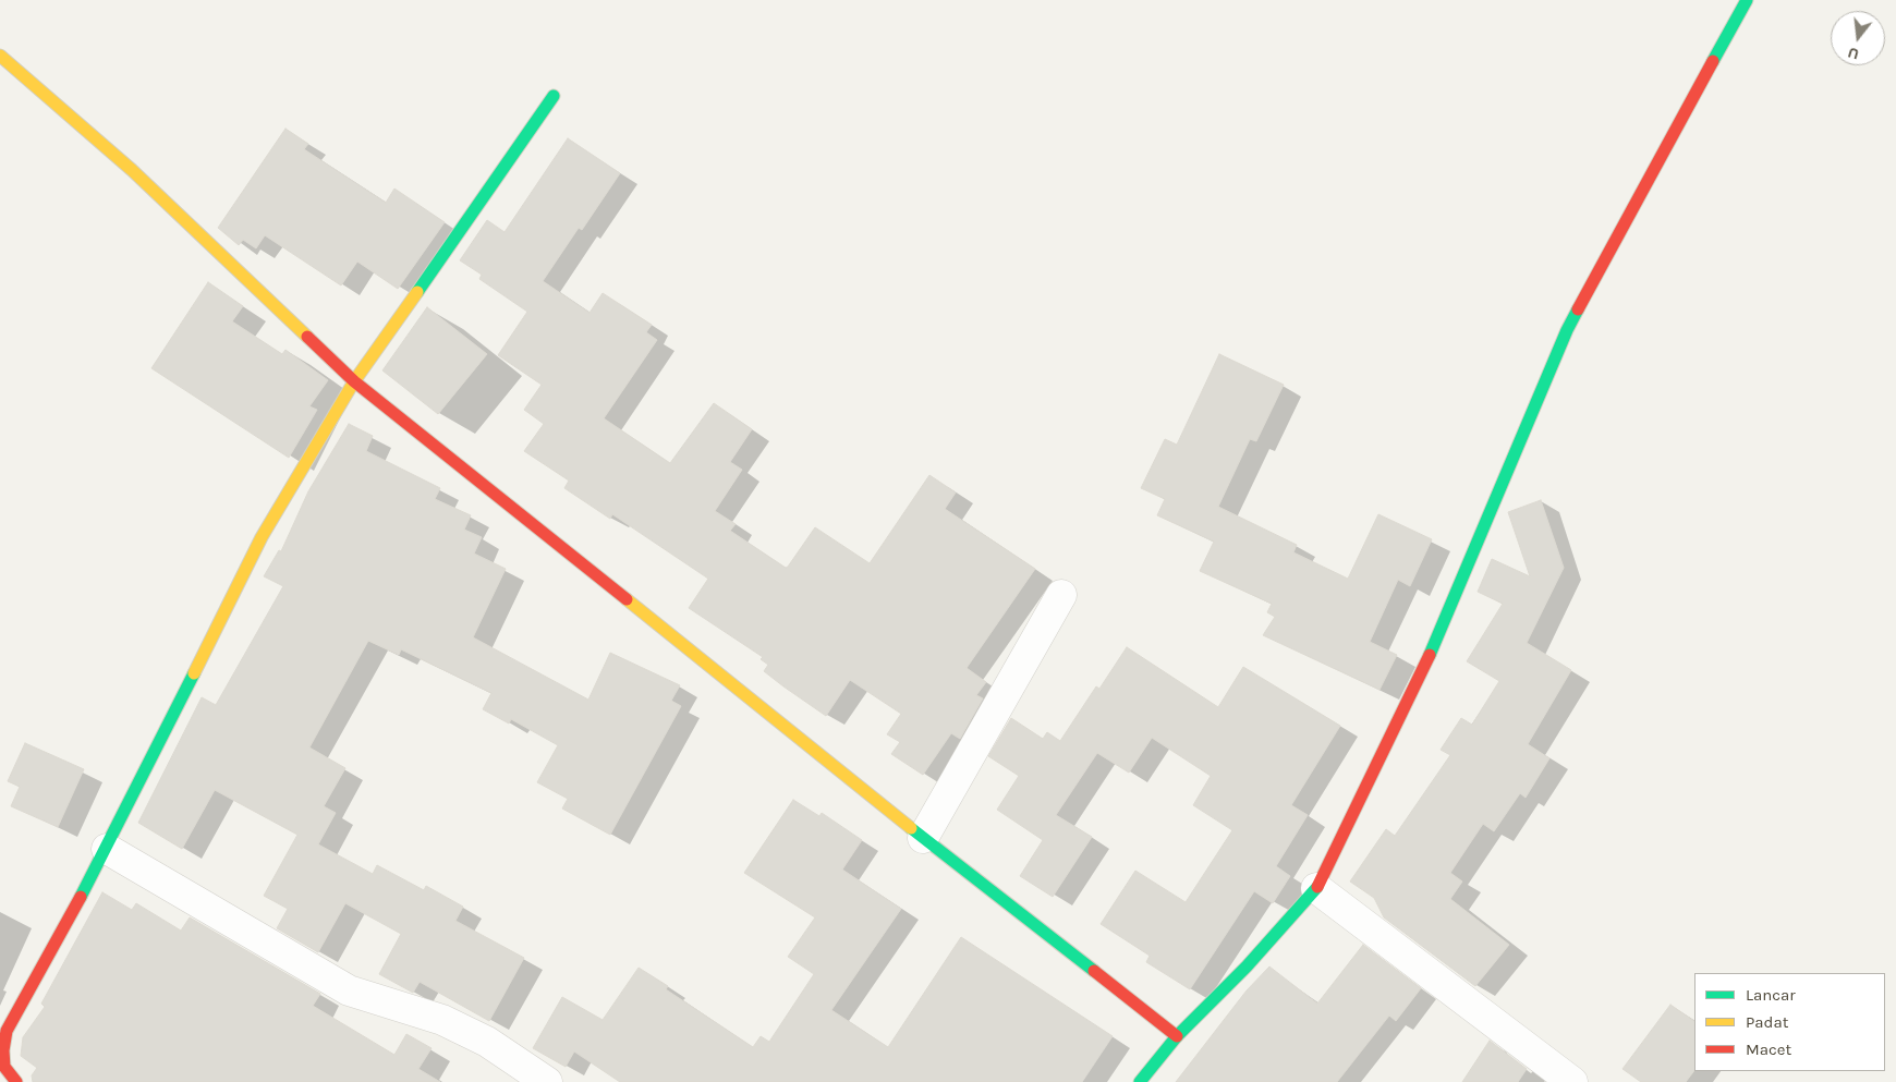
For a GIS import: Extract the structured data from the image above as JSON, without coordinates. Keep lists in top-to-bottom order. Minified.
{"legend":["Lancar","Padat","Macet"],"north":"bottom"}
